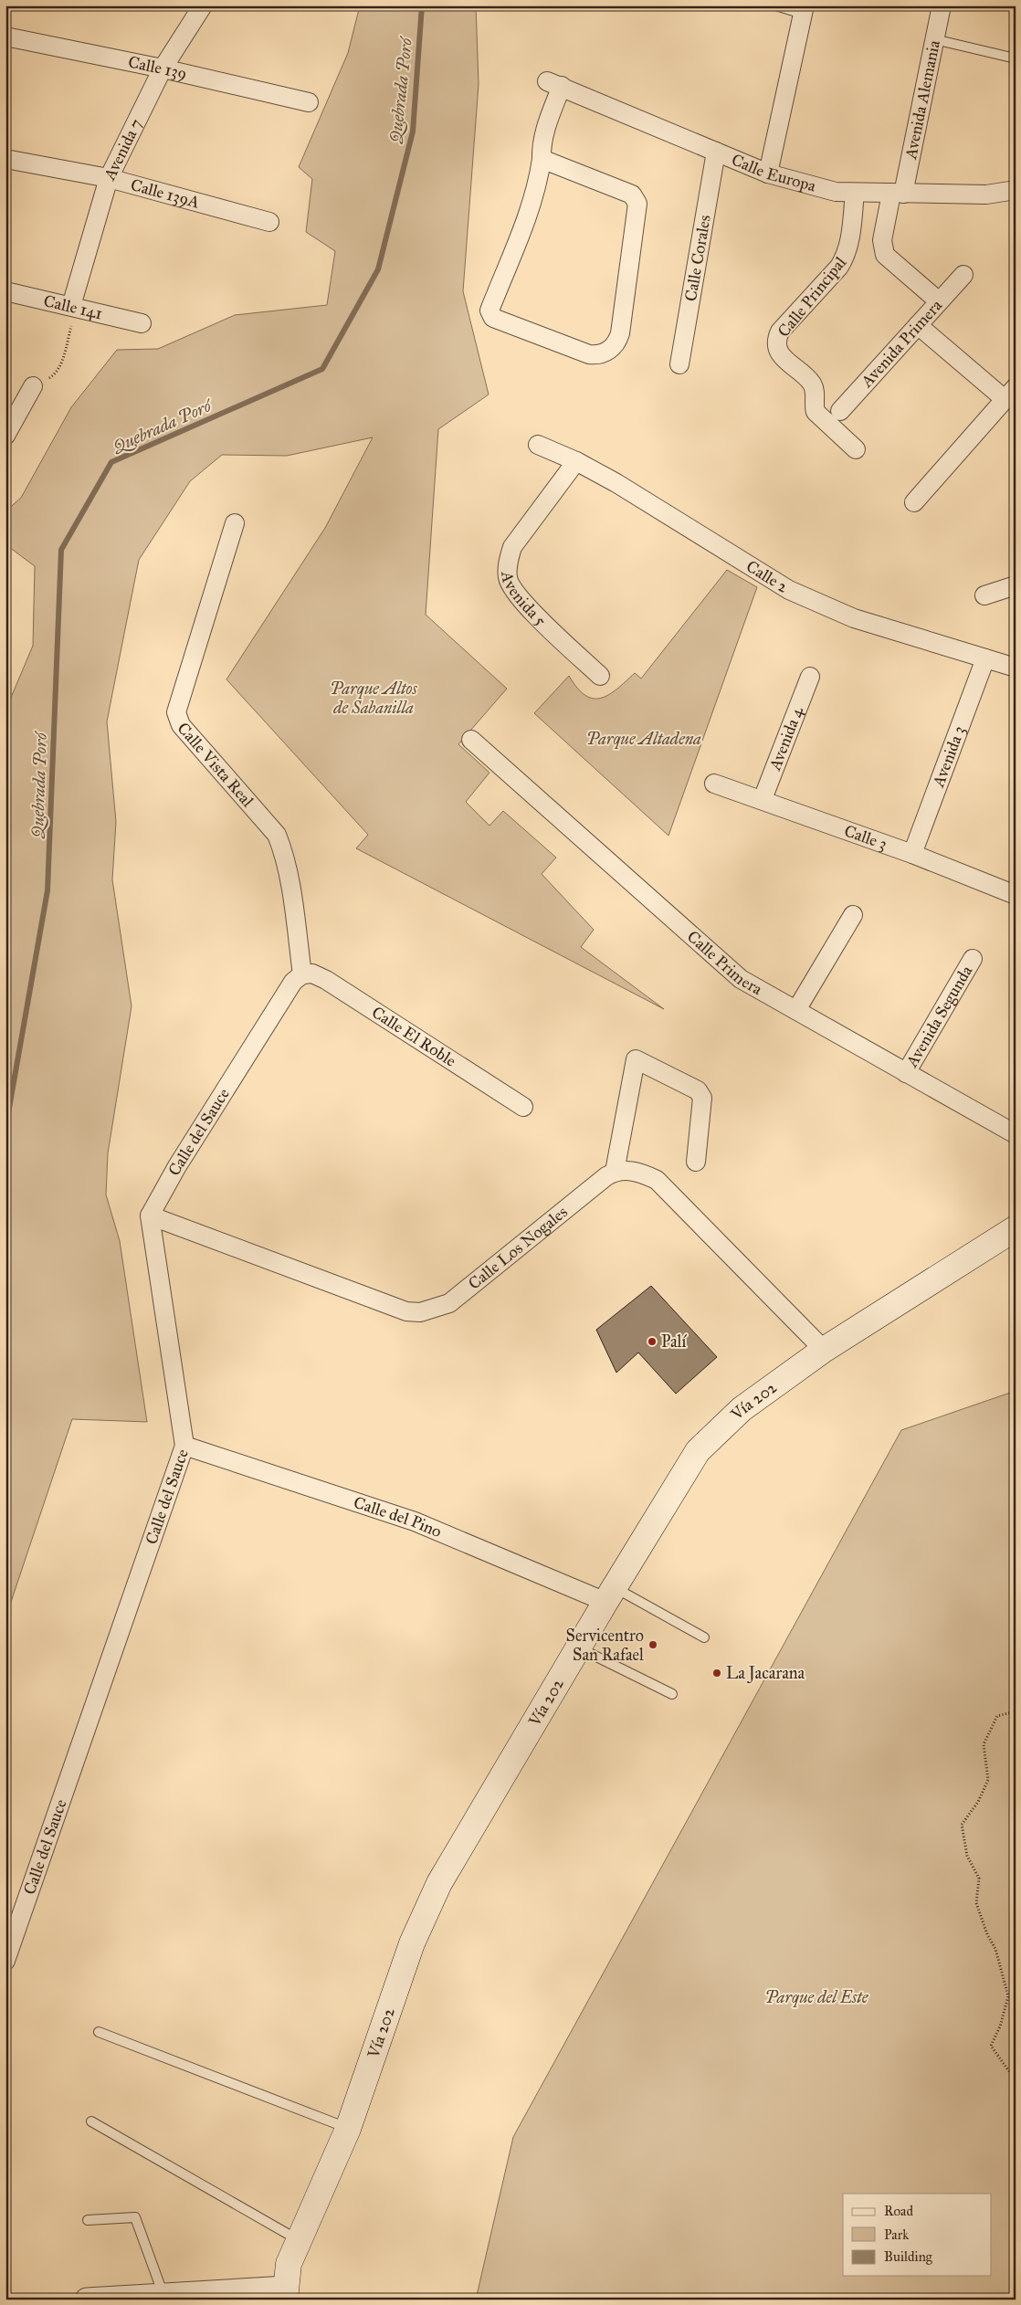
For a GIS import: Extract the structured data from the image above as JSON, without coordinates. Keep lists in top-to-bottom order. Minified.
{"streets":{"main road":["Vía 202"],"street":["Calle 139","Avenida Alemania","Avenida 7","Calle Europa","Calle 139A","Calle Corales","Calle Principal","Calle 141","Avenida Primera","Calle 2","Avenida 5","Avenida 4","Avenida 3","Calle Vista Real","Calle 3","Calle Primera","Avenida Segunda","Calle El Roble","Calle del Sauce","Calle Los Nogales","Calle del Pino"]},"crossings":[["Calle 139","Avenida 7"],["Avenida Alemania","Calle Europa"],["Avenida 7","Calle 139A"],["Avenida 7","Calle 141"],["Calle Europa","Calle Corales"],["Calle Europa","Calle Principal"],["Calle 2","Avenida 5"],["Calle 2","Avenida 3"],["Avenida 4","Calle 3"],["Avenida 3","Calle 3"],["Calle Vista Real","Calle El Roble"],["Calle Vista Real","Calle del Sauce"],["Calle Primera","Avenida Segunda"],["Calle El Roble","Calle del Sauce"],["Calle del Sauce","Calle Los Nogales"],["Calle del Sauce","Calle del Pino"],["Vía 202","Calle del Pino"]],"water":["Quebrada Poró"],"parks":["Parque Altos de Sabanilla","Parque Altadena","Parque del Este"],"places":["Palí","Servicentro San Rafael","La Jacarana"],"legend":["Road","Park","Building"]}
